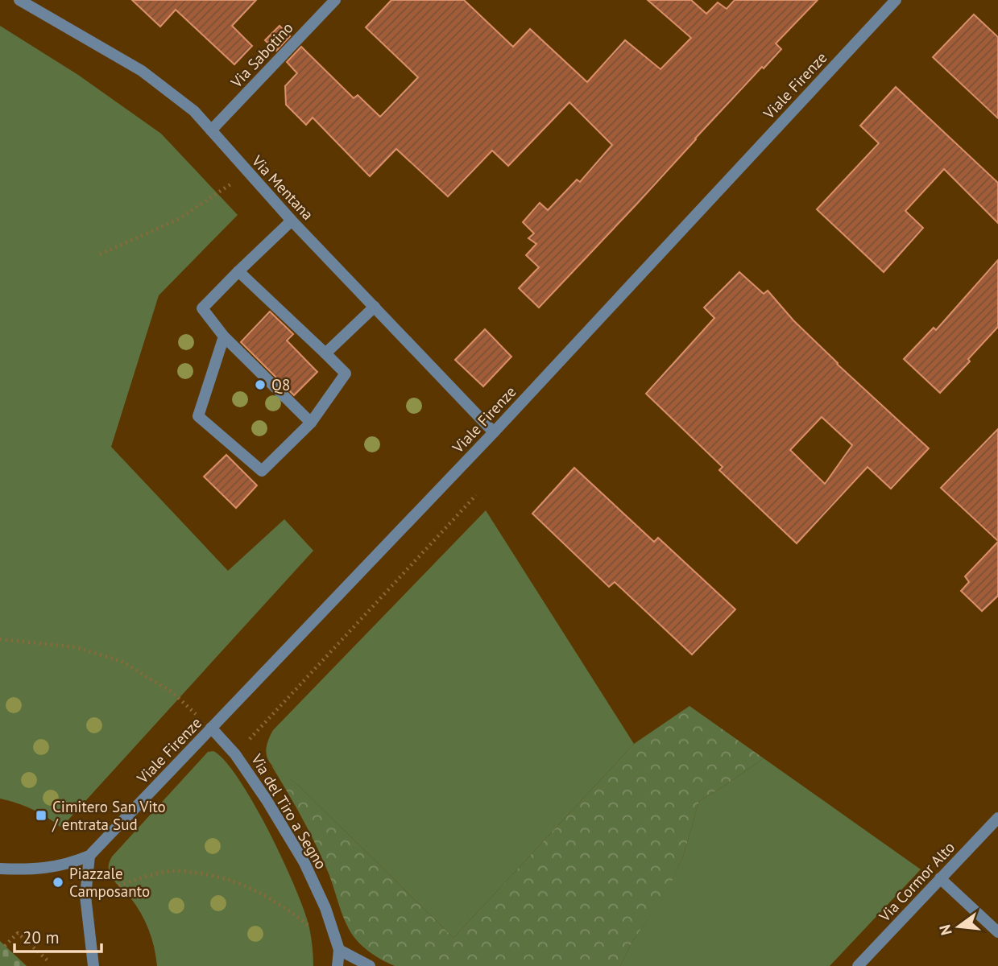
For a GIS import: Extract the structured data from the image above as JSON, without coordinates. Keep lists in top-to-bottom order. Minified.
{"streets":{"street":["Via Sabotino","Viale Firenze","Via Mentana","Via del Tiro a Segno","Via Cormor Alto"]},"crossings":[["Via Sabotino","Via Mentana"],["Viale Firenze","Via Mentana"],["Viale Firenze","Via del Tiro a Segno"]],"places":{"other":["Q8","Piazzale Camposanto"],"transit":["Cimitero San Vito / entrata Sud"]},"scale_bar":"20 m","north":"left"}
